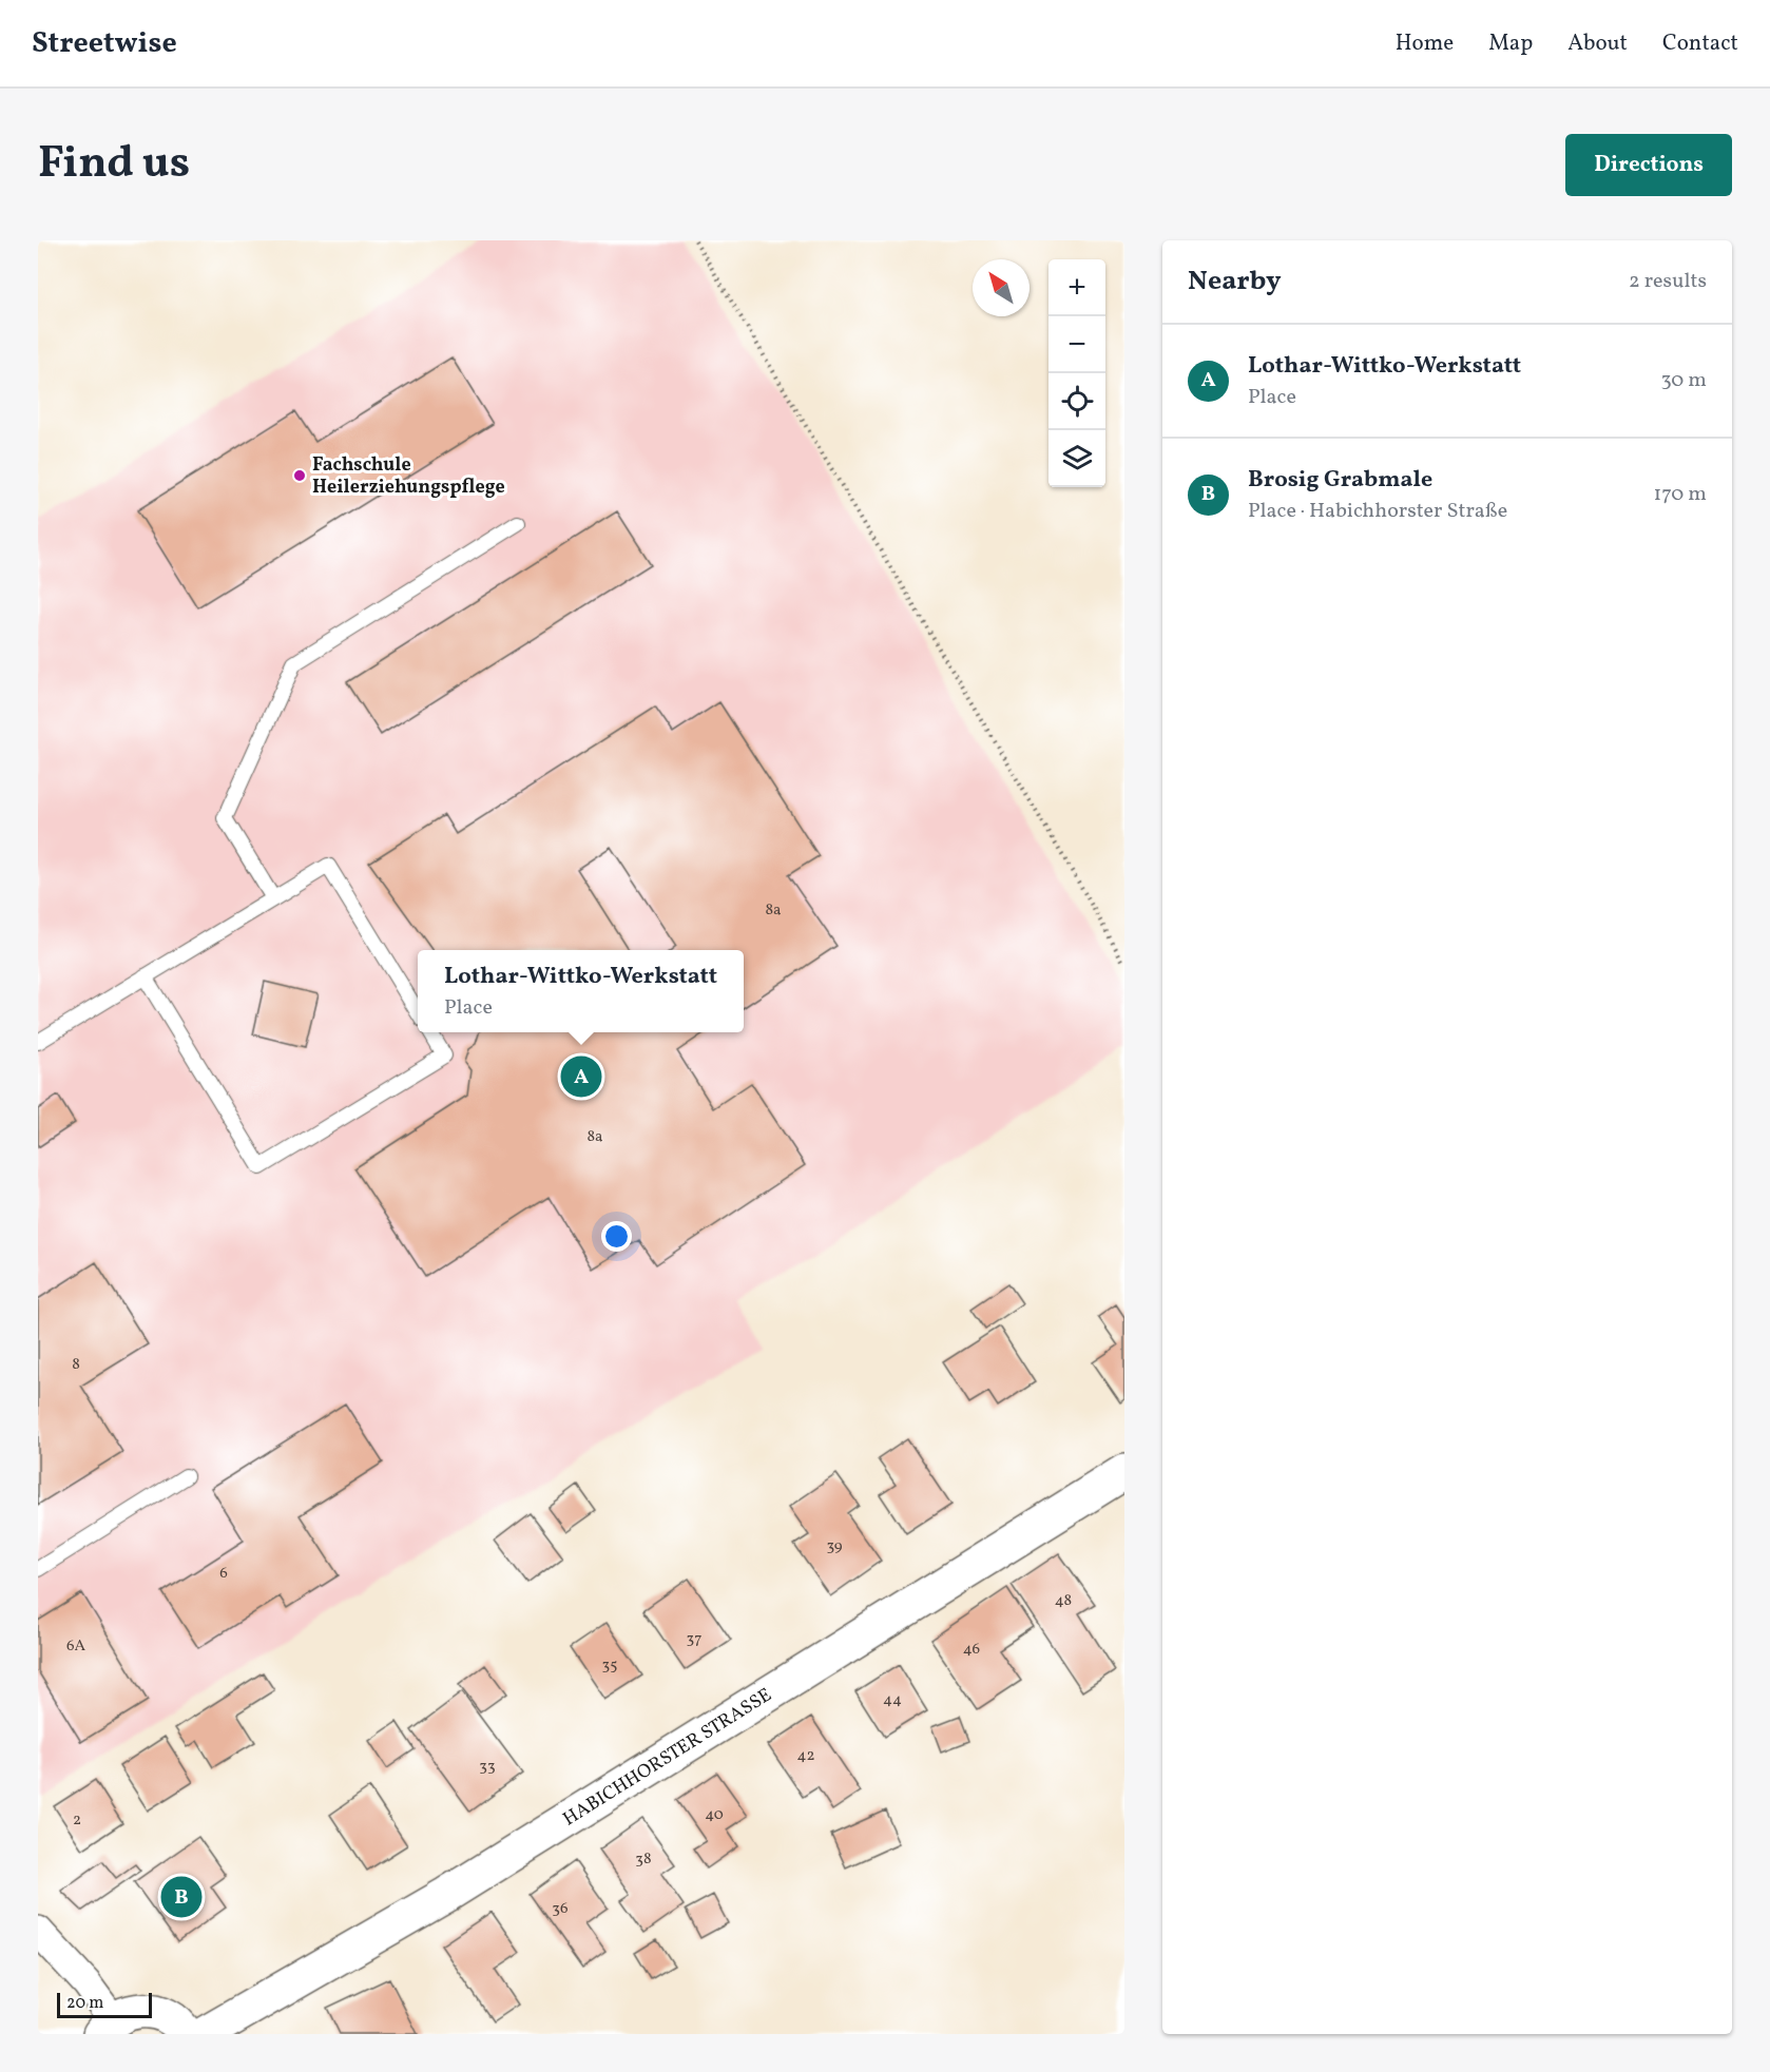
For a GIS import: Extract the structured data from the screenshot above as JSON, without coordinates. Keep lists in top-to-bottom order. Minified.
{"streets":{"main road":["HABICHHORSTER STRASSE"]},"places":["Fachschule Heilerziehungspflege"],"house_numbers":["8a","8a","8","39","6","48","37","6A","46","35","44","42","33","40","2","38","36"],"scale_bar":"20 m","north":"top left","page":{"header":"Streetwise","nav":["Home","Map","About","Contact"],"title":"Find us","buttons":"Directions","heading":["Nearby","2 results"],"map_buttons":["+","−"],"list":[{"mark":"A","name":"Lothar-Wittko-Werkstatt","note":"Place","value":"30 m"},{"mark":"B","name":"Brosig Grabmale","note":"Place · Habichhorster Straße","value":"170 m"}],"popup":["Lothar-Wittko-Werkstatt","Place"],"pins":["A","B"],"scale":"20 m"}}
